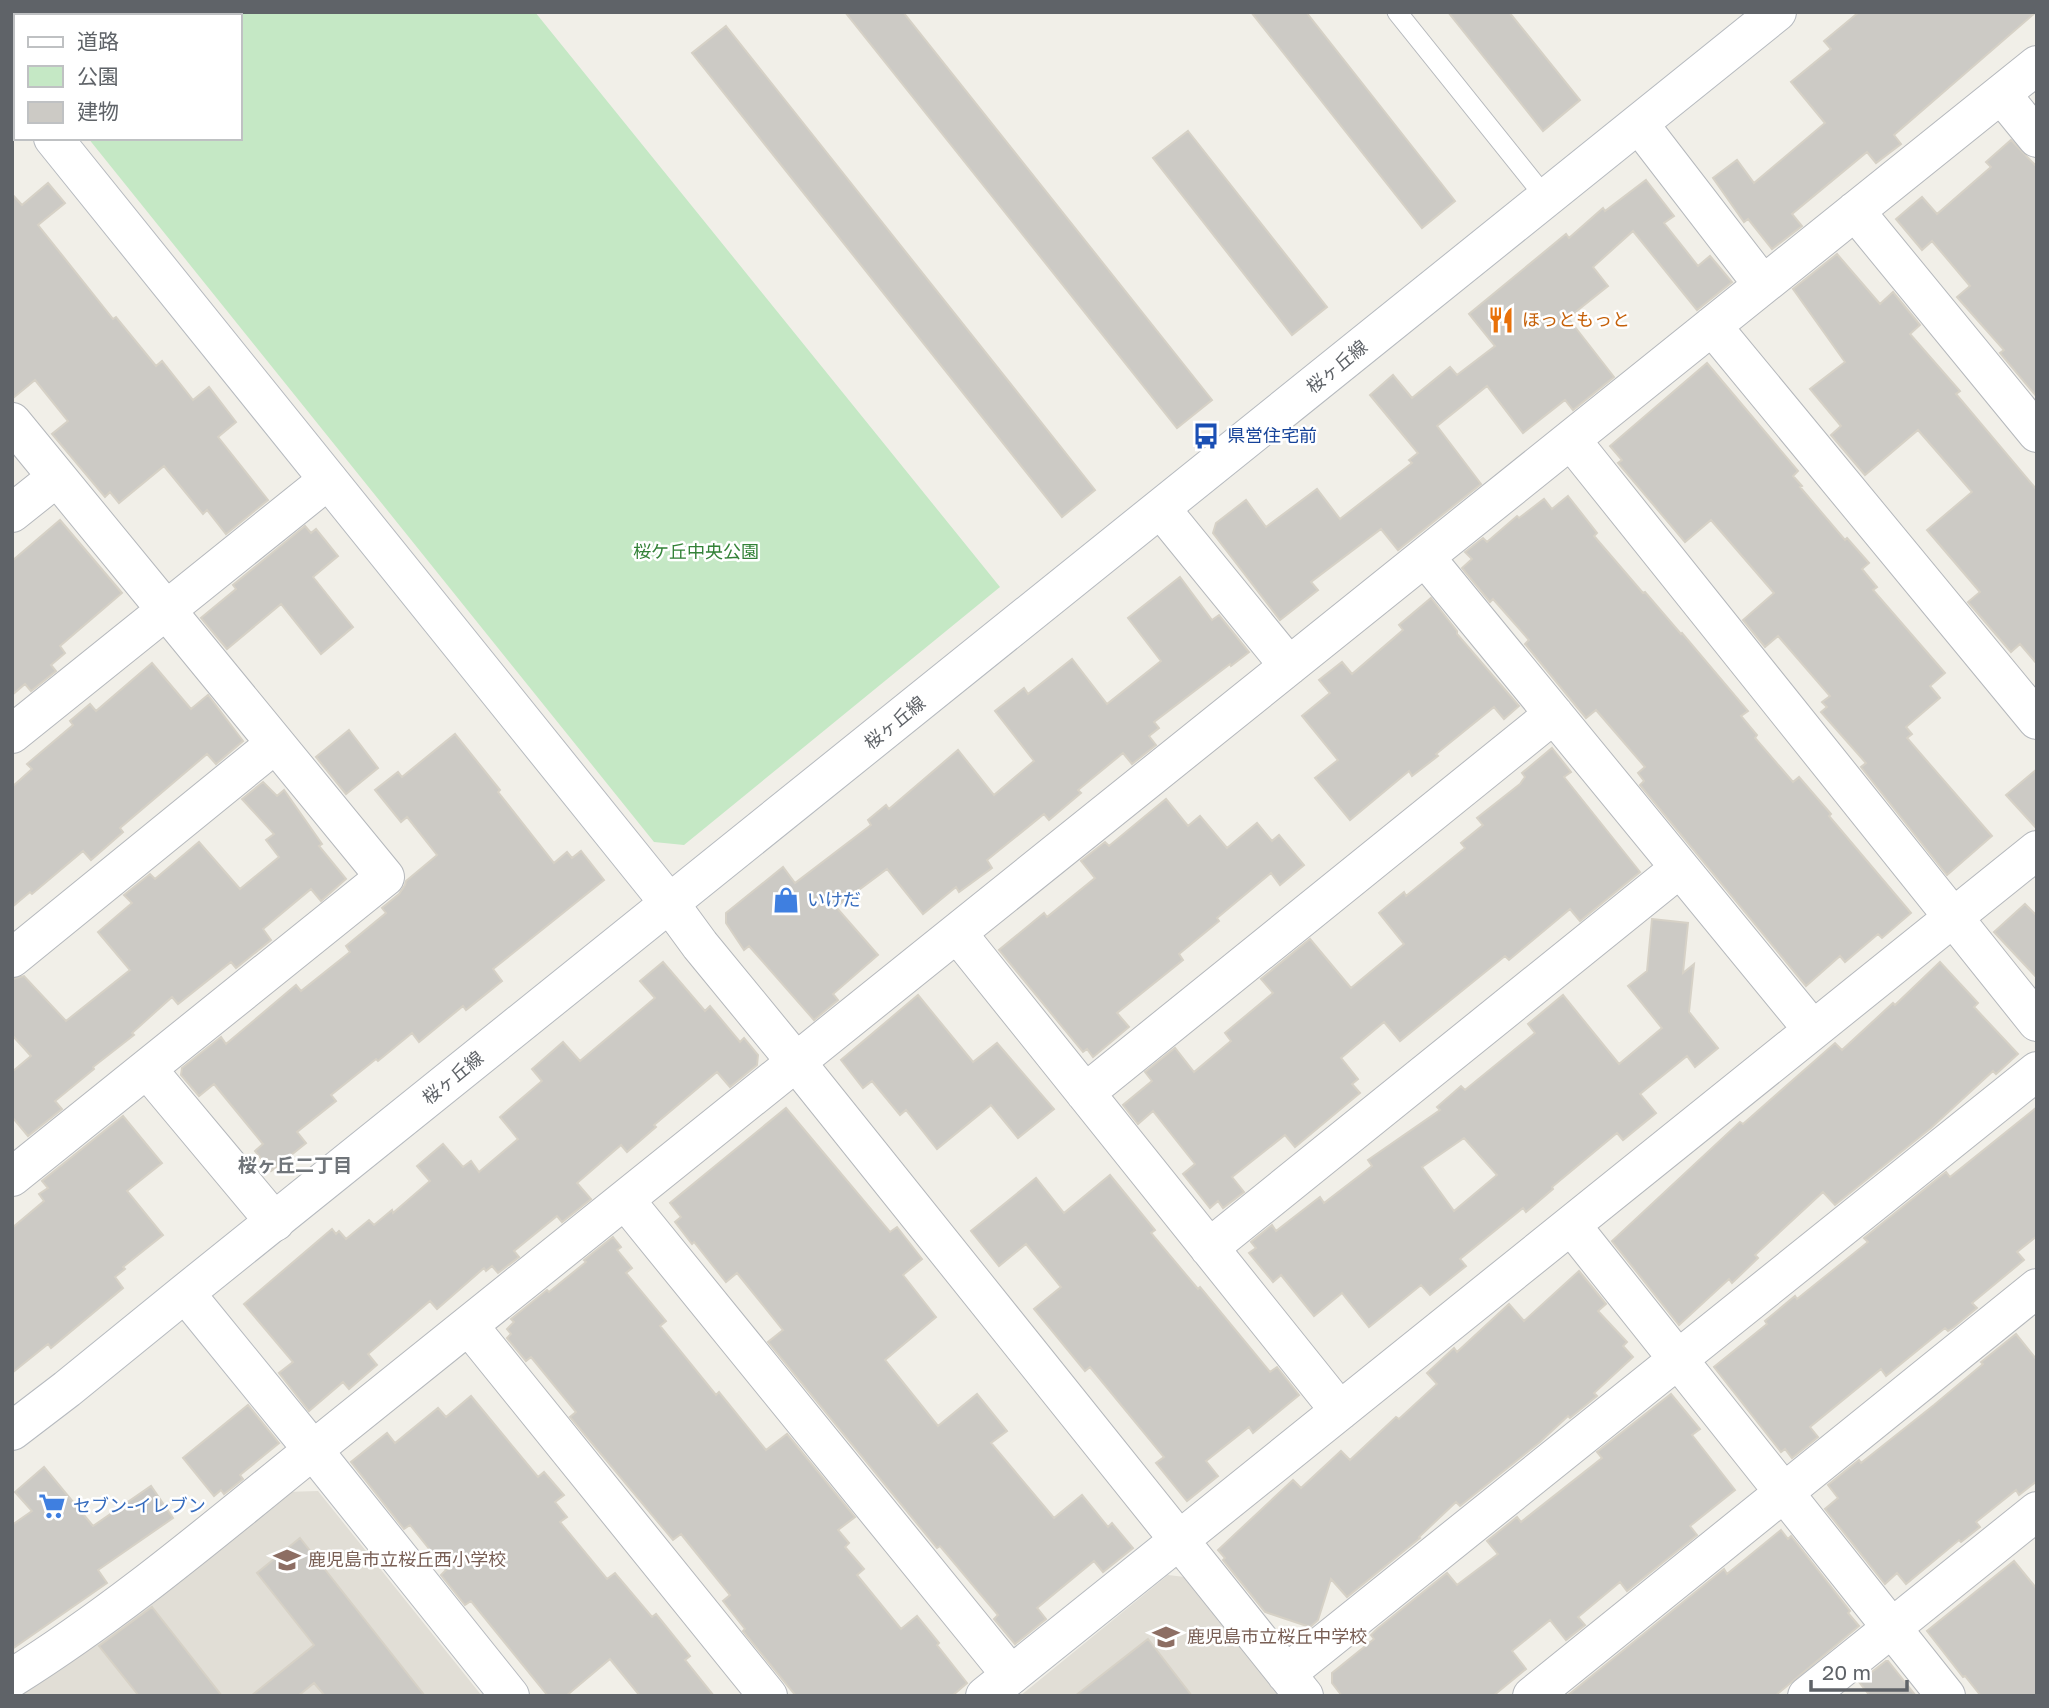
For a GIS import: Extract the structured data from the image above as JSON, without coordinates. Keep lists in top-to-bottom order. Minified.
{"streets":{"street":["桜ヶ丘線"]},"districts":["桜ヶ丘二丁目"],"parks":["桜ケ丘中央公園"],"places":{"restaurant":["ほっともっと"],"bus stop":["県営住宅前"],"shop":["いけだ"],"supermarket":["セブン-イレブン"],"school or university":["鹿児島市立桜丘西小学校","鹿児島市立桜丘中学校"]},"legend":["道路","公園","建物"],"scale_bar":"20 m"}
